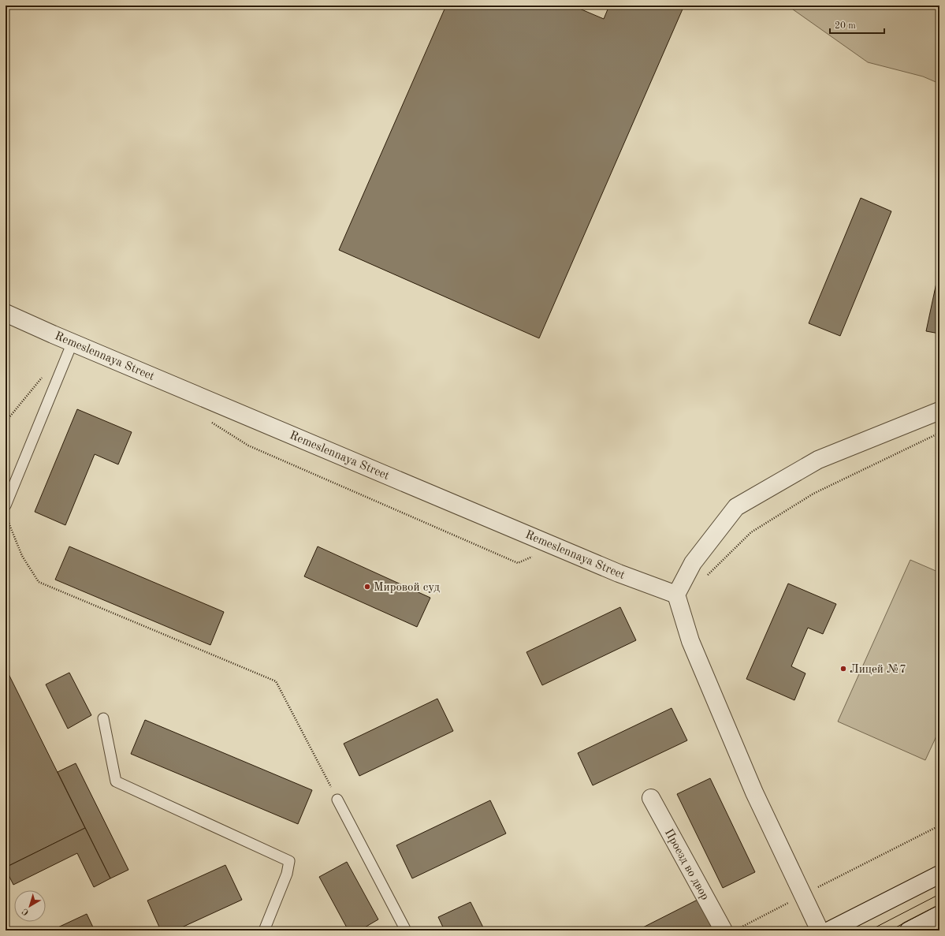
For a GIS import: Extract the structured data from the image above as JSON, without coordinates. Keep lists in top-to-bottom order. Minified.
{"streets":{"street":["Remeslennaya Street","Проезд во двор"]},"places":["Мировой суд","Лицей №7"],"scale_bar":"20 m","north":"bottom left"}
